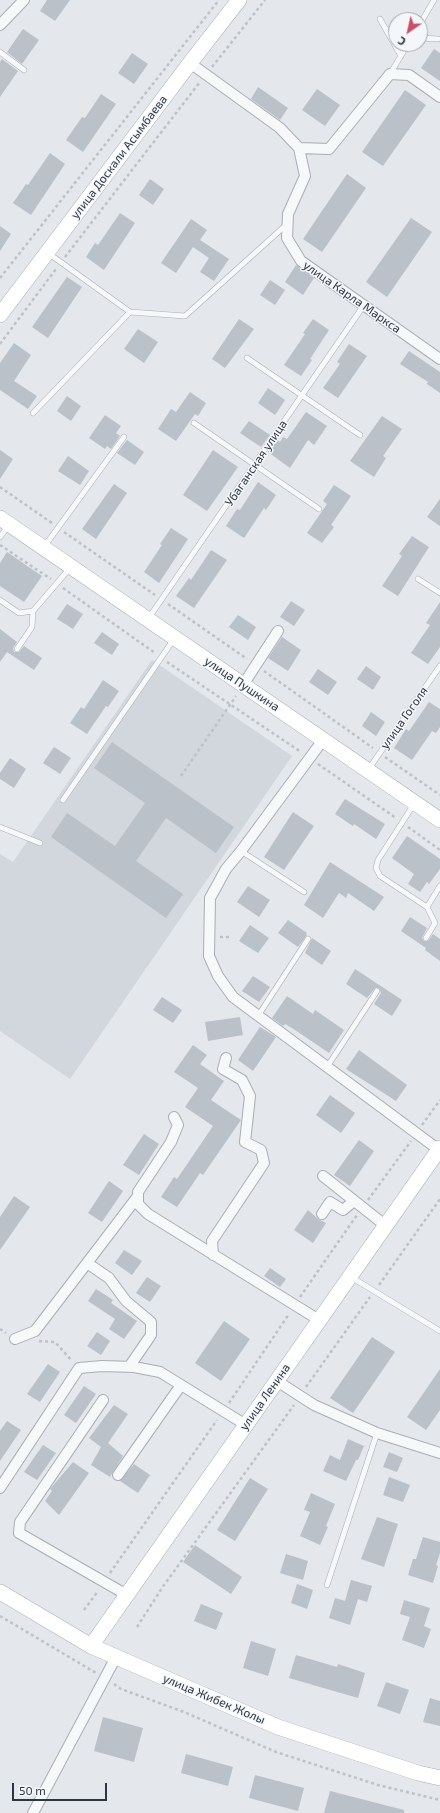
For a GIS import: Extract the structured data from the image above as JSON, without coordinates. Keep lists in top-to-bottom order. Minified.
{"streets":{"street":["улица Доскали Асымбаева","улица Карла Маркса","улица Пушкина","улица Ленина","улица Жибек Жолы"],"lane":["Убаганская улица","улица Гоголя"]},"crossings":[["улица Карла Маркса","Убаганская улица"],["Убаганская улица","улица Пушкина"],["улица Пушкина","улица Гоголя"],["улица Ленина","улица Жибек Жолы"]],"scale_bar":"50 m","north":"bottom left"}
